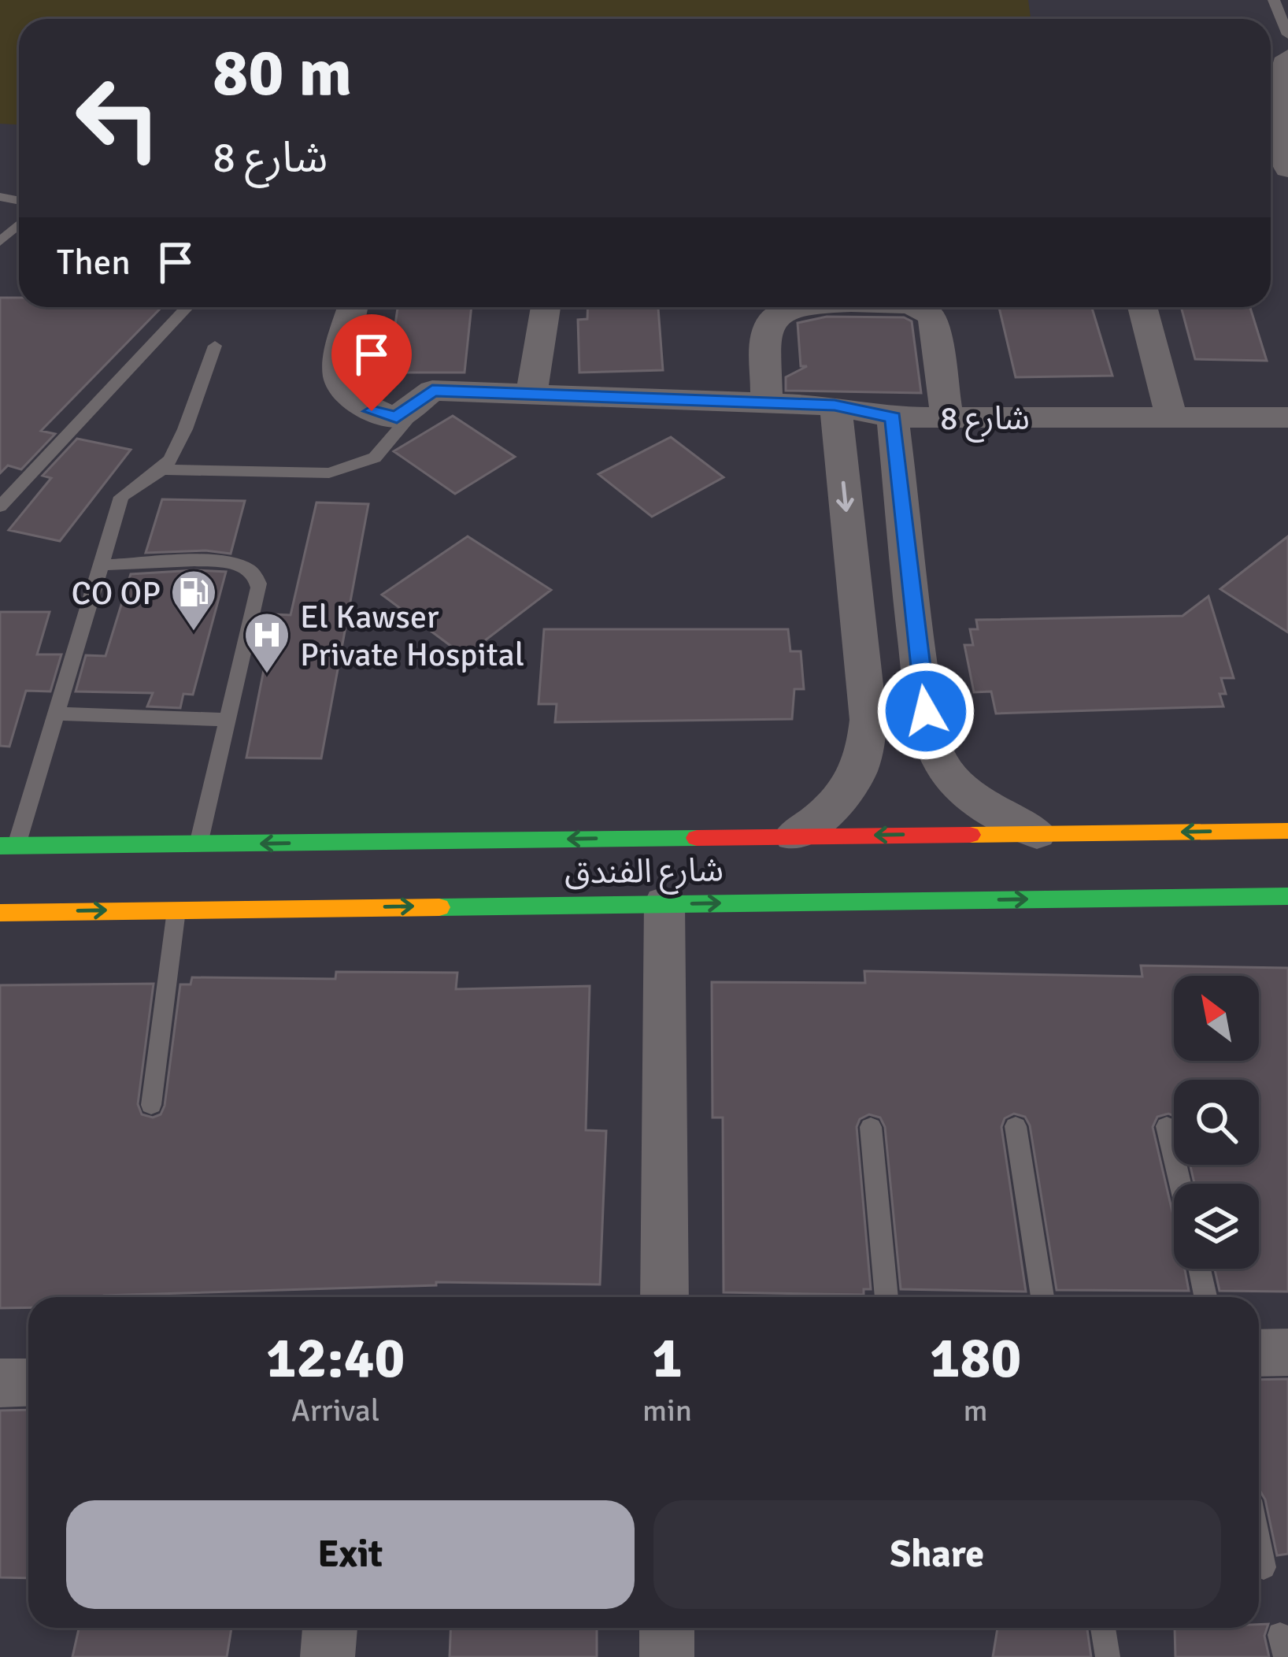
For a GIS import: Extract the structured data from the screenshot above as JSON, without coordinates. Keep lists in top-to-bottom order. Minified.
{"streets":{"street":["شارع 8","شارع الفندق"]},"places":{"fuel station":["CO OP"],"hospital":["El Kawser Private Hospital"]},"north":"top left","page":{"turn":["80 m","شارع 8"],"then":"Then","eta":["12:40","Arrival","1","min","180","m"],"buttons":["Exit","Share"]}}
